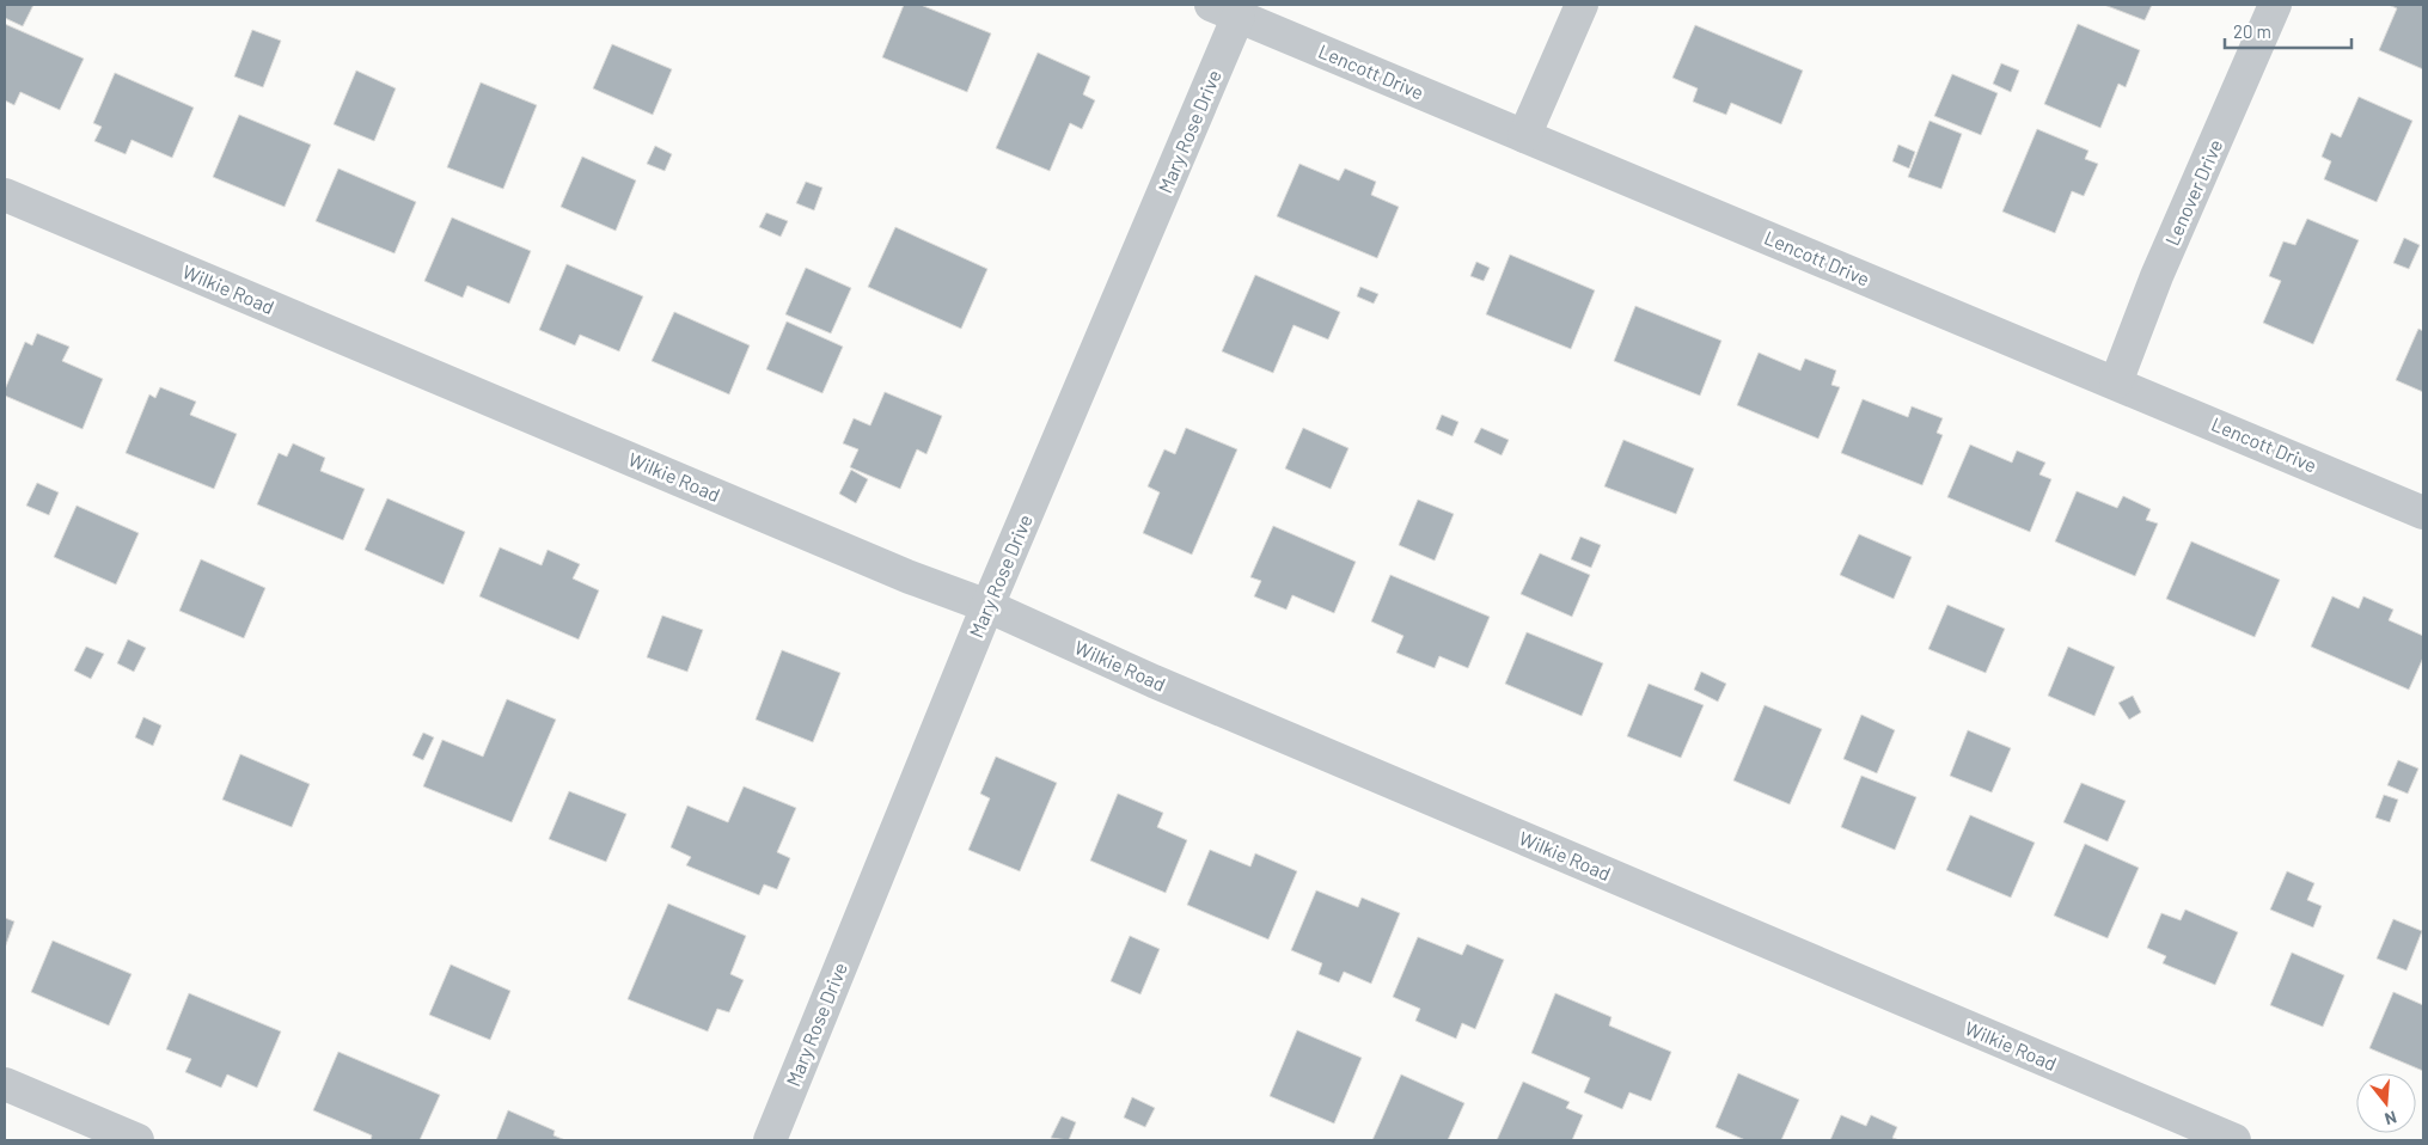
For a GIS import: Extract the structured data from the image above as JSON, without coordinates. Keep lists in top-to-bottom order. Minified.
{"streets":{"street":["Lencott Drive","Mary Rose Drive","Lenover Drive","Wilkie Road"]},"crossings":[["Lencott Drive","Mary Rose Drive"],["Lencott Drive","Lenover Drive"],["Mary Rose Drive","Wilkie Road"]],"scale_bar":"20 m","north":"bottom"}
